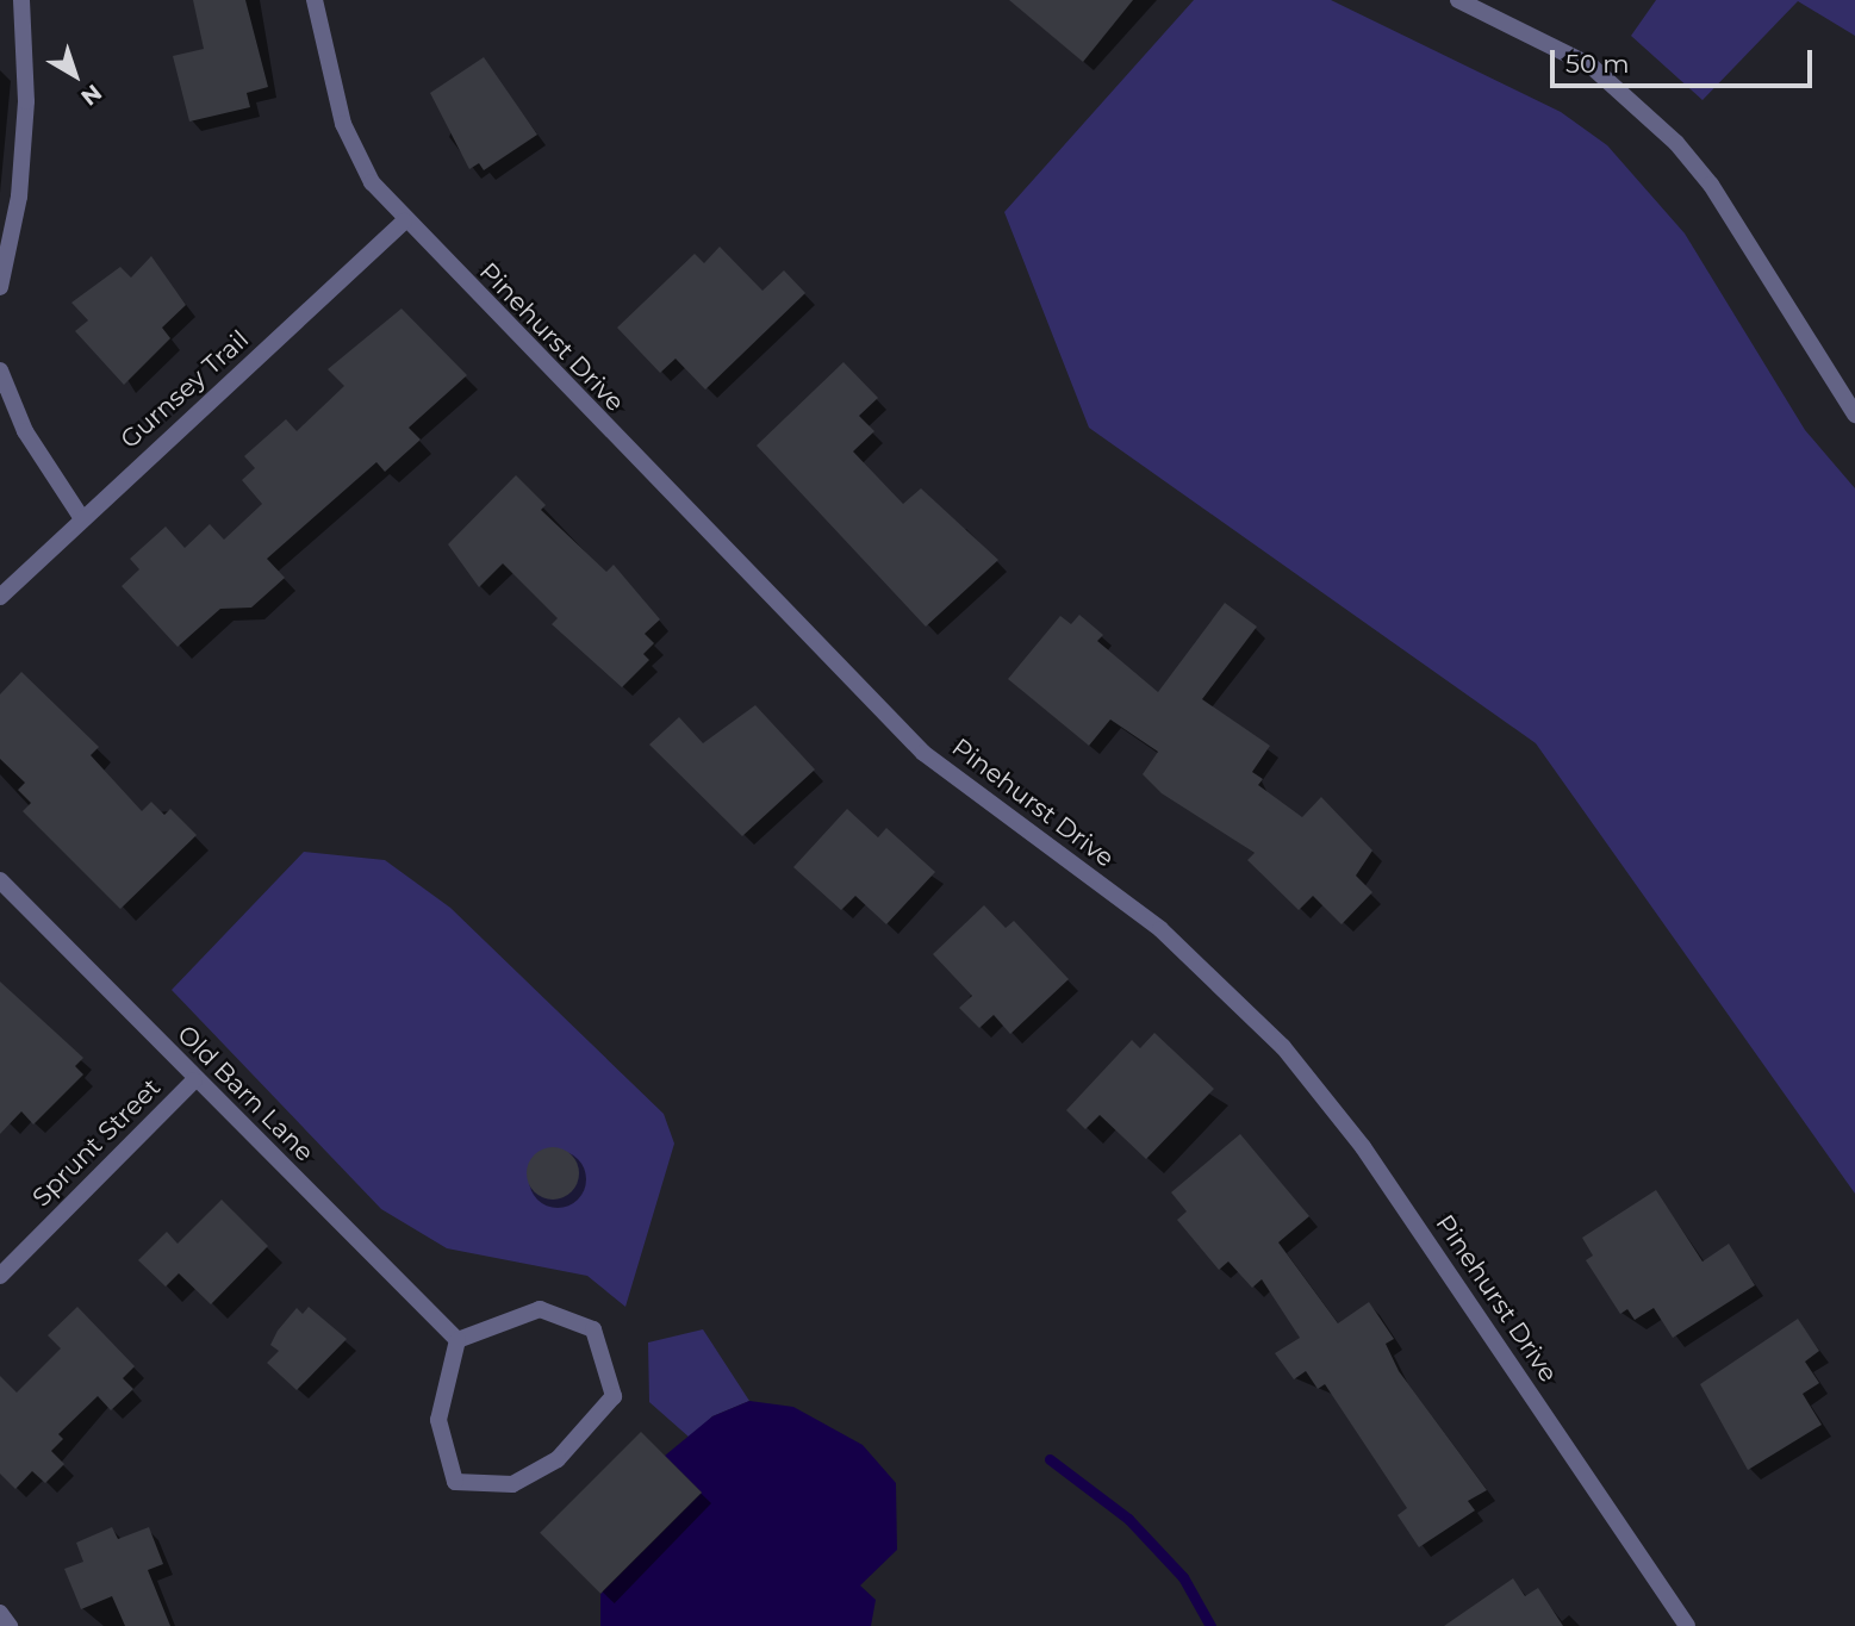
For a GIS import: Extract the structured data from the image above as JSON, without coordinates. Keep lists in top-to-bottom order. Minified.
{"streets":{"street":["Pinehurst Drive","Gurnsey Trail","Old Barn Lane","Sprunt Street"]},"crossings":[["Pinehurst Drive","Gurnsey Trail"],["Old Barn Lane","Sprunt Street"]],"scale_bar":"50 m","north":"bottom right"}
